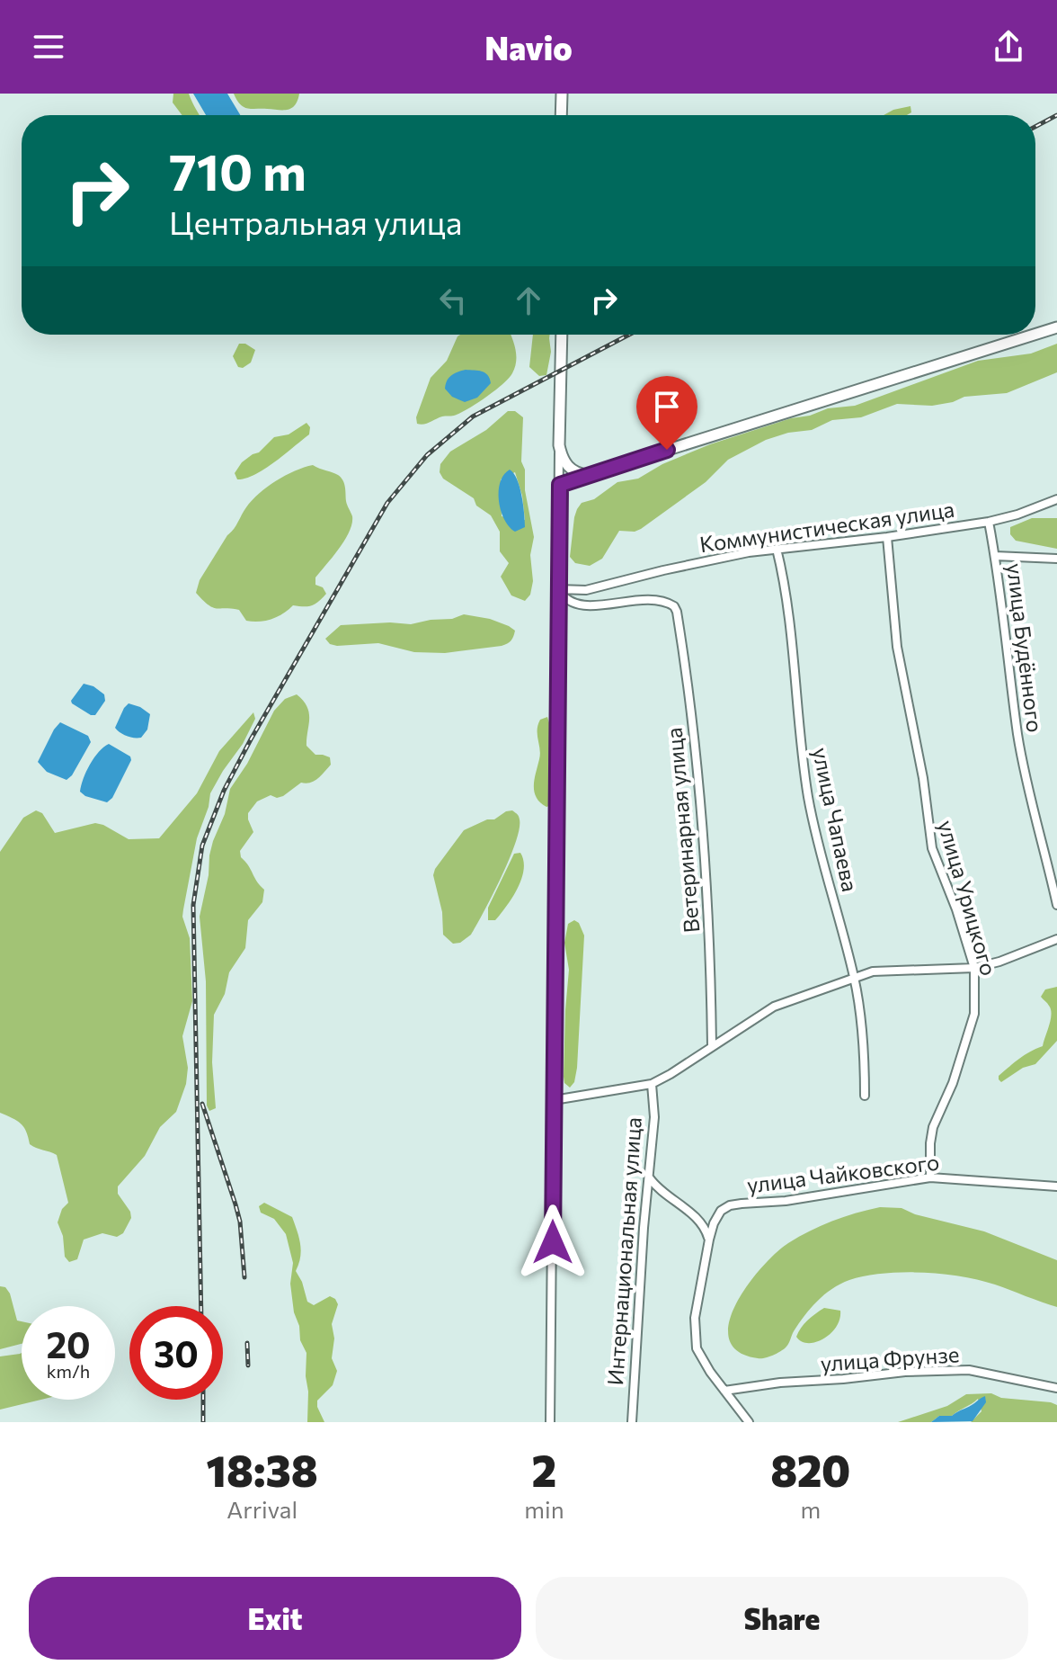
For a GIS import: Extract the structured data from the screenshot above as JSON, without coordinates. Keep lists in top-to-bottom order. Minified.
{"streets":{"street":["Коммунистическая улица","улица Будённого","улица Чапаева","Ветеринарная улица","улица Урицкого","улица Чайковского","Интернациональная улица","улица Фрунзе"]},"crossings":[["Коммунистическая улица","улица Будённого"],["Коммунистическая улица","улица Чапаева"],["Коммунистическая улица","Ветеринарная улица"],["Коммунистическая улица","улица Урицкого"],["улица Урицкого","улица Чайковского"]],"page":{"header":"Navio","turn":["710 m","Центральная улица"],"speed":"20 km/h","limit":"30","eta":["18:38","Arrival","2","min","820","m"],"buttons":["Exit","Share"]}}
